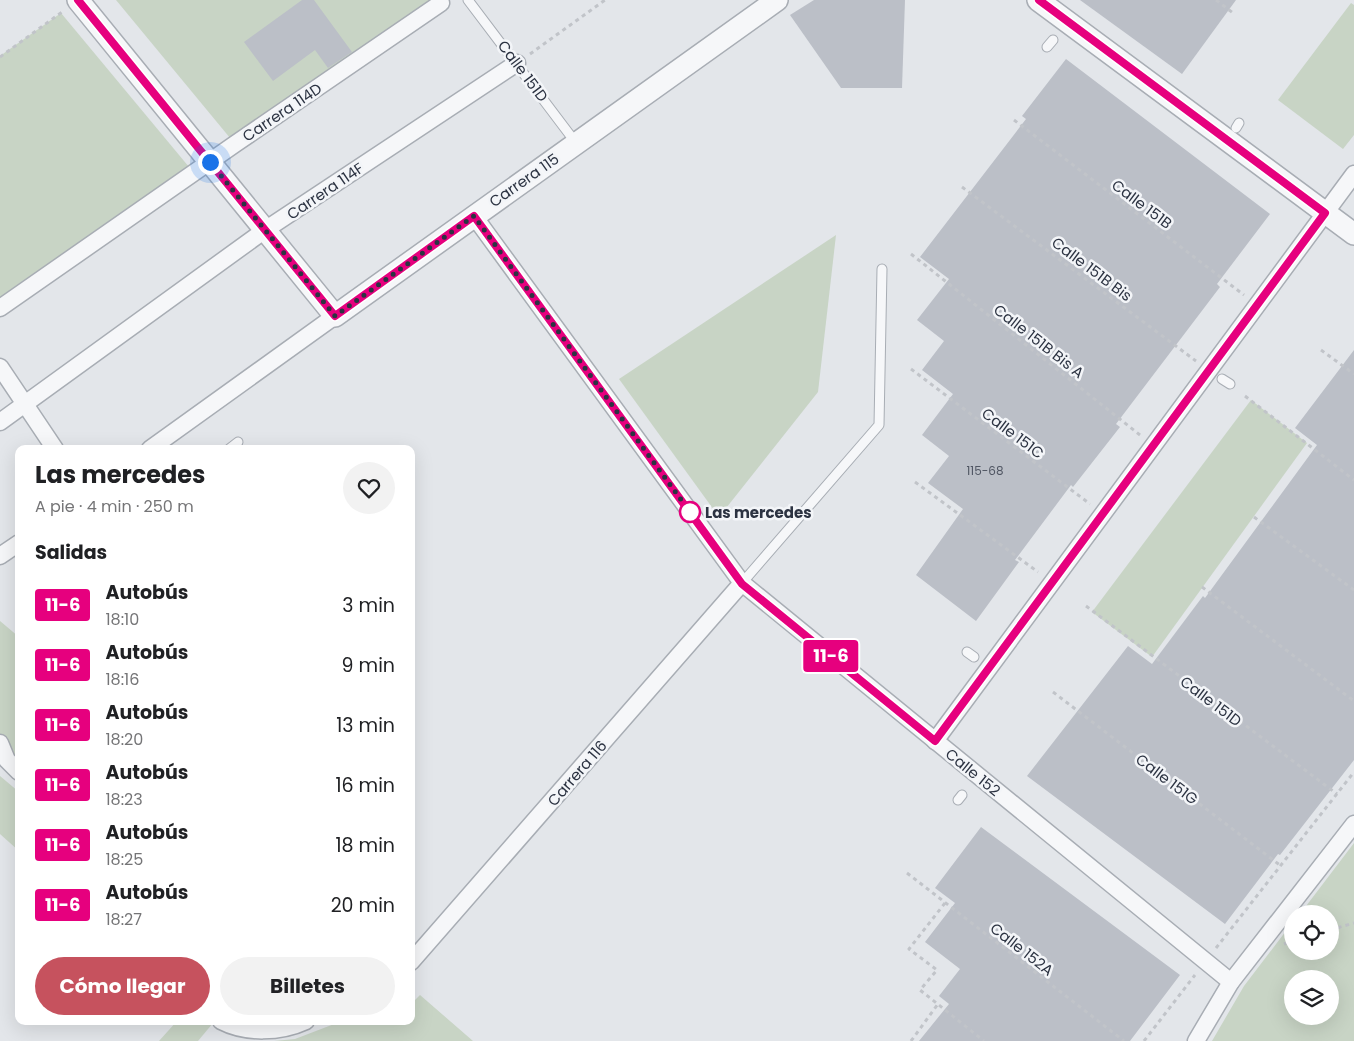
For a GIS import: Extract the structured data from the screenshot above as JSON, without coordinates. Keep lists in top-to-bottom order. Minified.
{"streets":{"street":["Carrera 114D","Carrera 115","Carrera 114F","Calle 152","Carrera 116"],"lane":["Calle 151D"],"path":["Calle 151B","Calle 151B Bis","Calle 151B Bis A","Calle 151C","Calle 151G","Calle 152A"]},"crossings":[["Calle 151D","Carrera 115"],["Calle 151D","Carrera 114F"],["Carrera 115","Calle 152"],["Calle 152","Carrera 116"]],"places":["Las mercedes"],"lines":["bus line 11-6"],"house_numbers":["115-68"],"page":{"on_map":"11-6","heading":[["Las mercedes","A pie · 4 min · 250 m"],"Salidas"],"list":[{"mark":"11-6","name":"Autobús","note":"18:10","value":"3 min"},{"mark":"11-6","name":"Autobús","note":"18:16","value":"9 min"},{"mark":"11-6","name":"Autobús","note":"18:20","value":"13 min"},{"mark":"11-6","name":"Autobús","note":"18:23","value":"16 min"},{"mark":"11-6","name":"Autobús","note":"18:25","value":"18 min"},{"mark":"11-6","name":"Autobús","note":"18:27","value":"20 min"}],"buttons":["Cómo llegar","Billetes"]}}
